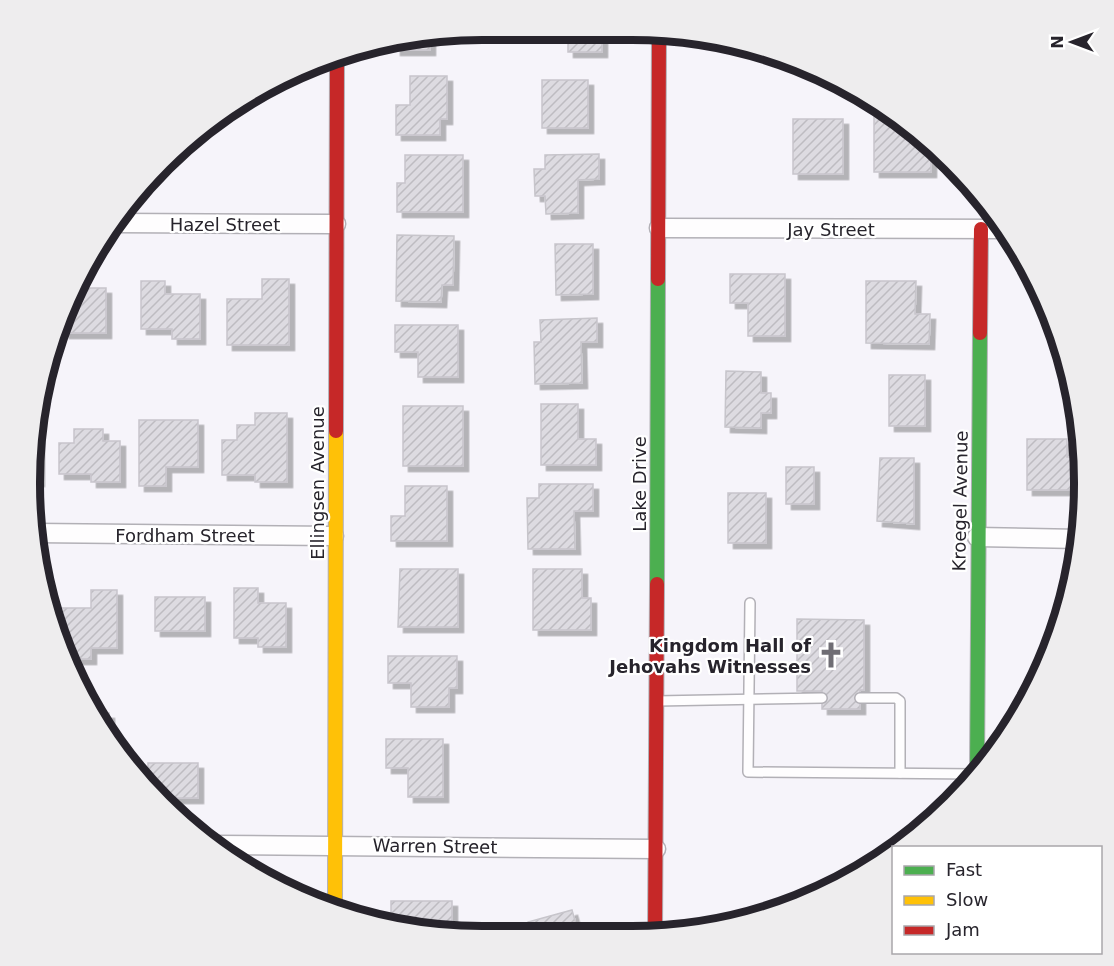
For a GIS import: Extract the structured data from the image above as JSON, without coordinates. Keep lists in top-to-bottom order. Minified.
{"streets":{"street":["Hazel Street","Jay Street","Ellingsen Avenue","Lake Drive","Kroegel Avenue","Fordham Street","Warren Street"]},"crossings":[["Hazel Street","Ellingsen Avenue"],["Jay Street","Lake Drive"],["Jay Street","Kroegel Avenue"],["Ellingsen Avenue","Fordham Street"],["Ellingsen Avenue","Warren Street"],["Lake Drive","Warren Street"]],"places":{"church":["Kingdom Hall of Jehovahs Witnesses"]},"legend":["Fast","Slow","Jam"],"north":"left"}
